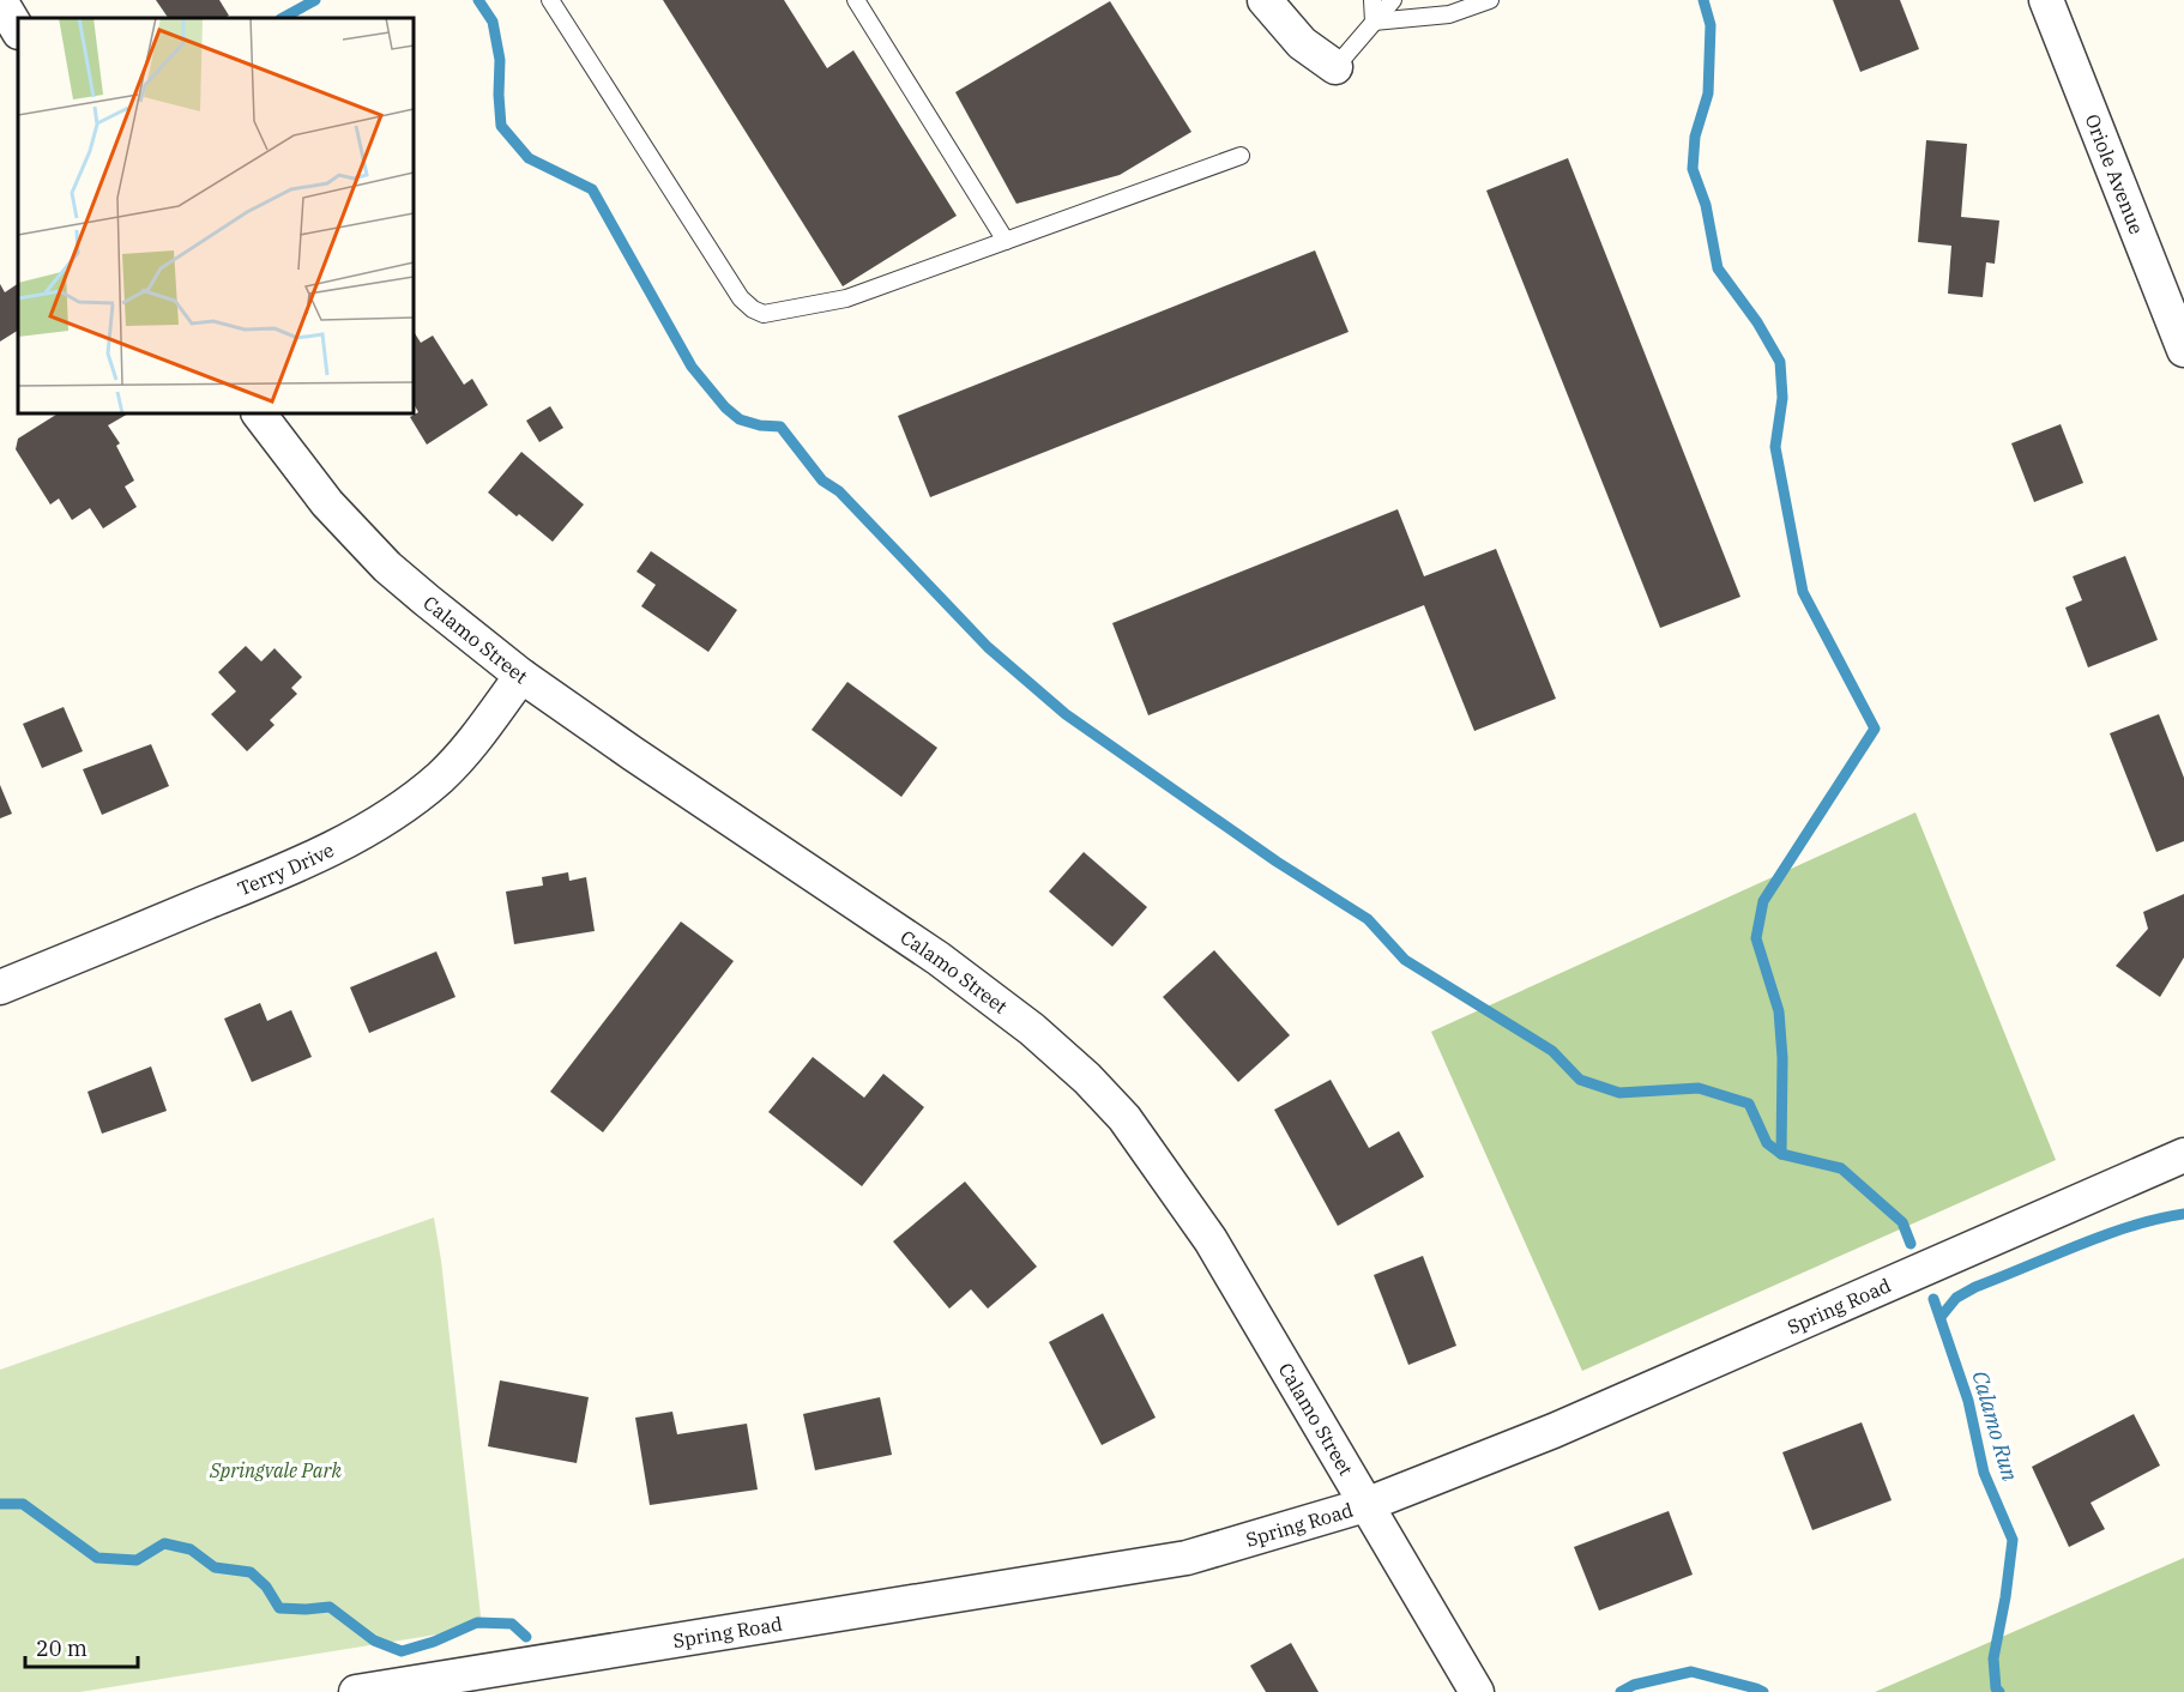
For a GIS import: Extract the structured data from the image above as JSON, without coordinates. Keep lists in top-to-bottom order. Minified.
{"streets":{"street":["Oriole Avenue","Calamo Street","Terry Drive","Spring Road"]},"crossings":[["Calamo Street","Terry Drive"],["Calamo Street","Spring Road"]],"water":["Calamo Run"],"parks":["Springvale Park"],"scale_bar":"20 m"}
